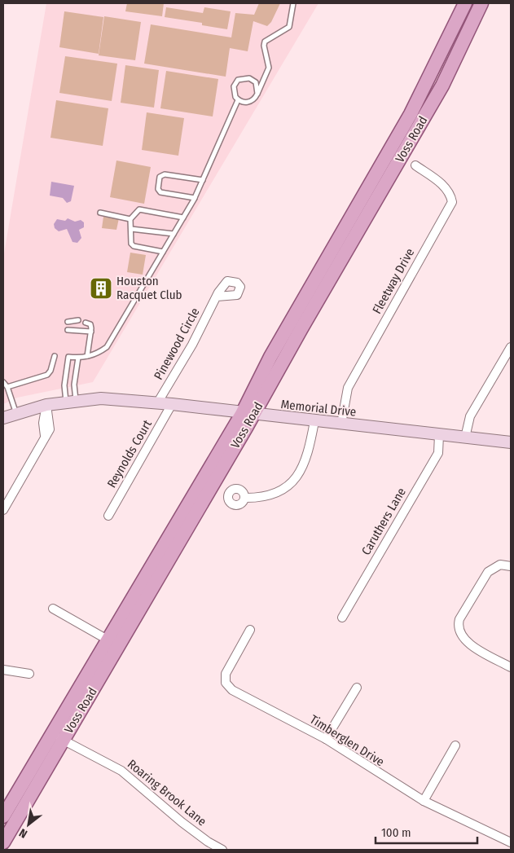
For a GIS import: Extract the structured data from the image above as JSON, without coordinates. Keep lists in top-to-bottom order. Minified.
{"streets":{"main road":["Voss Road"],"street":["Fleetway Drive","Pinewood Circle","Memorial Drive","Reynolds Court","Caruthers Lane","Timberglen Drive","Roaring Brook Lane"]},"crossings":[["Voss Road","Memorial Drive"],["Voss Road","Roaring Brook Lane"],["Fleetway Drive","Memorial Drive"],["Pinewood Circle","Memorial Drive"],["Memorial Drive","Reynolds Court"],["Memorial Drive","Caruthers Lane"]],"places":{"building":["Houston Racquet Club"]},"scale_bar":"100 m","north":"bottom left"}
